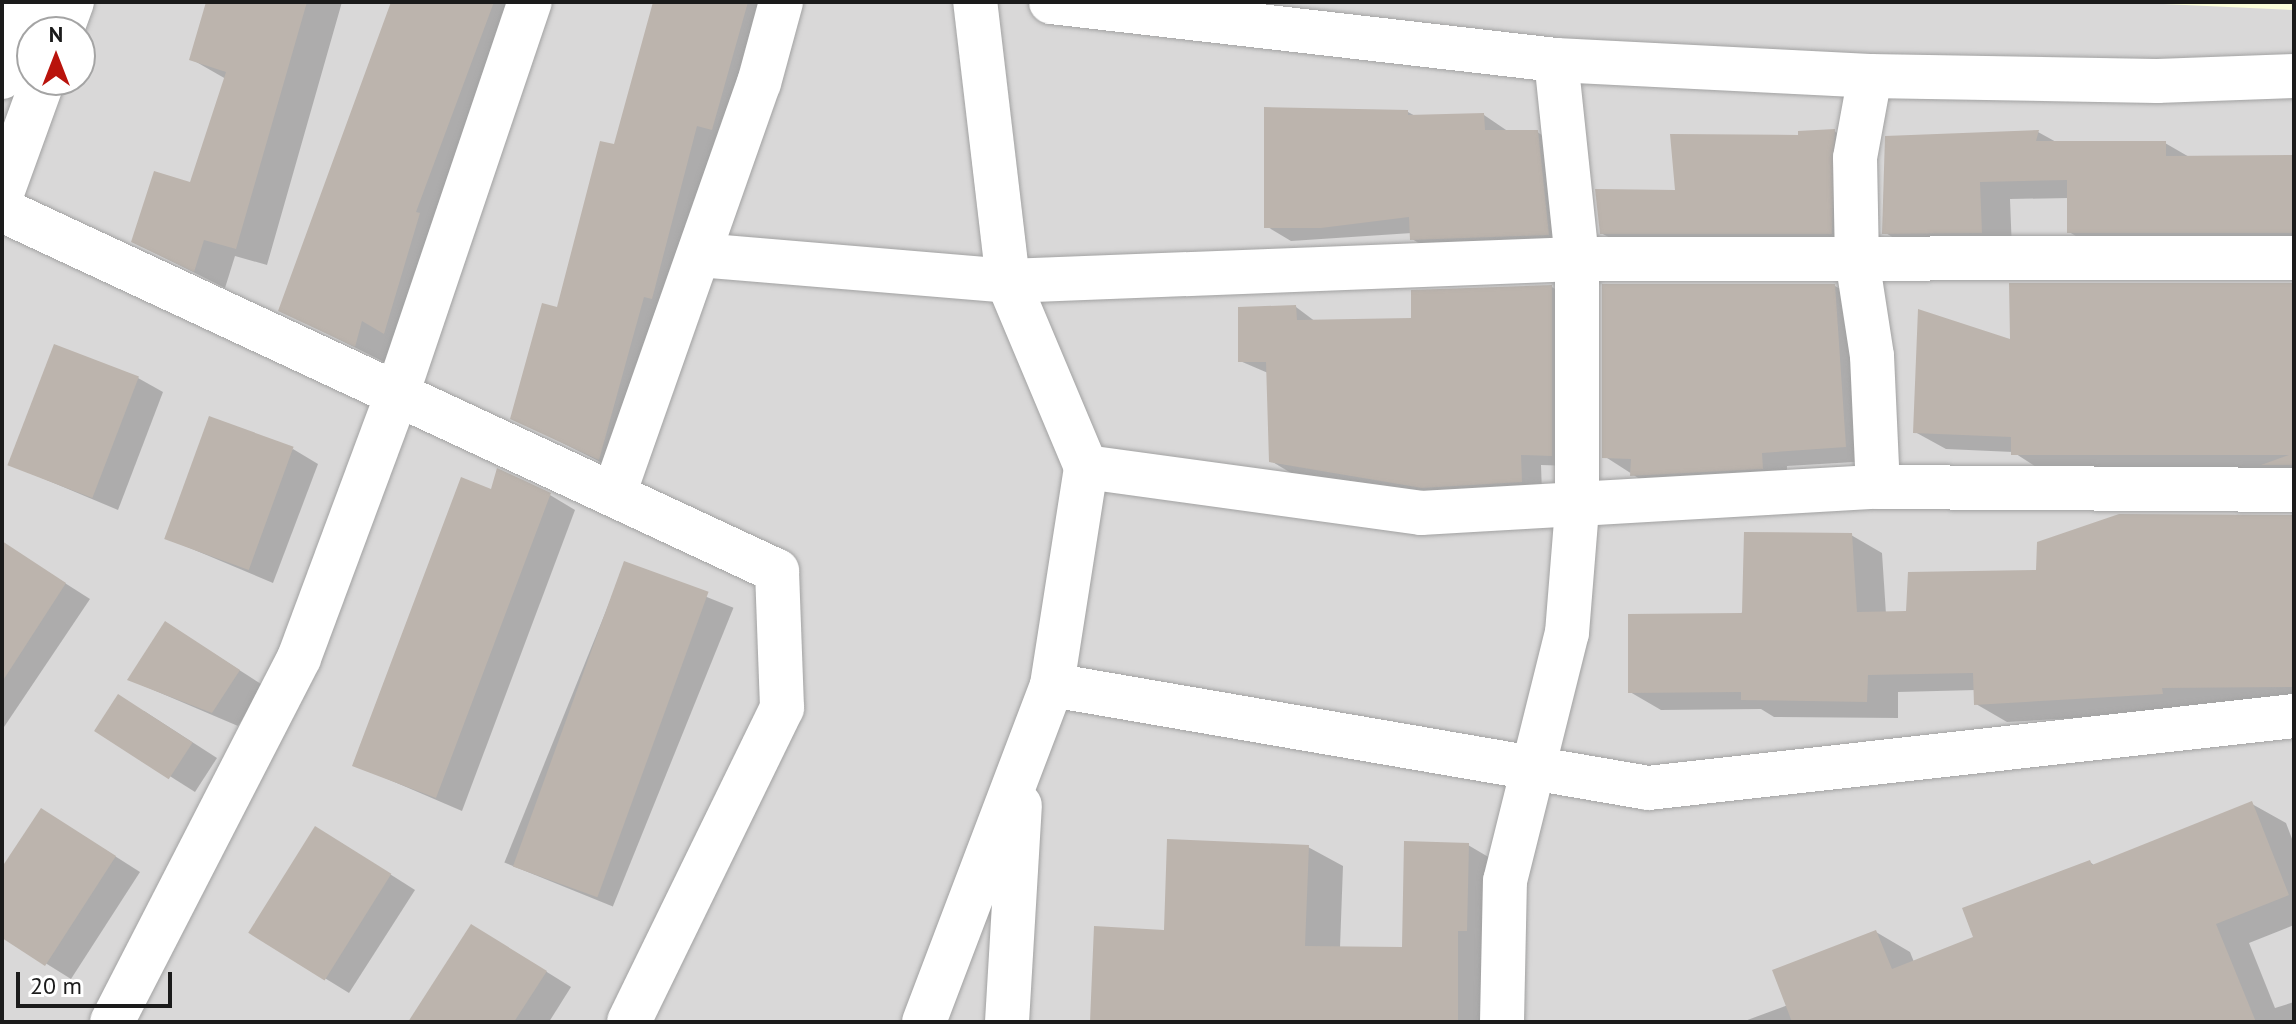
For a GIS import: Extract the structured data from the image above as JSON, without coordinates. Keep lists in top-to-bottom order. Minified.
{"scale_bar":"20 m","north":"top"}
